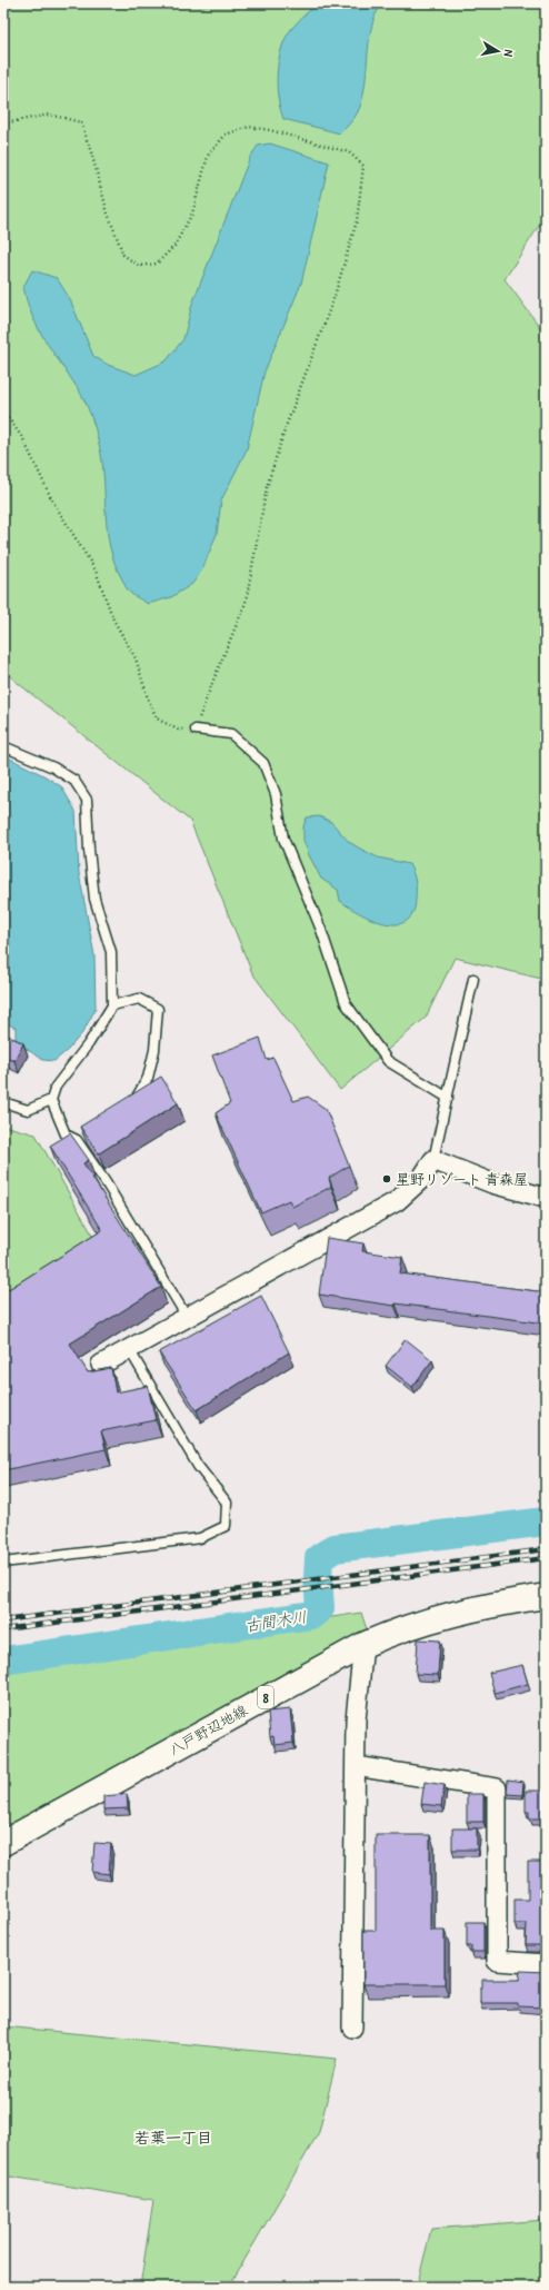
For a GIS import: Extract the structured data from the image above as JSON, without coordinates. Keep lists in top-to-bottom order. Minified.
{"streets":{"main road":["8","八戸野辺地線"]},"districts":["若葉一丁目"],"water":["古間木川"],"places":["星野リゾート 青森屋"],"north":"right"}
